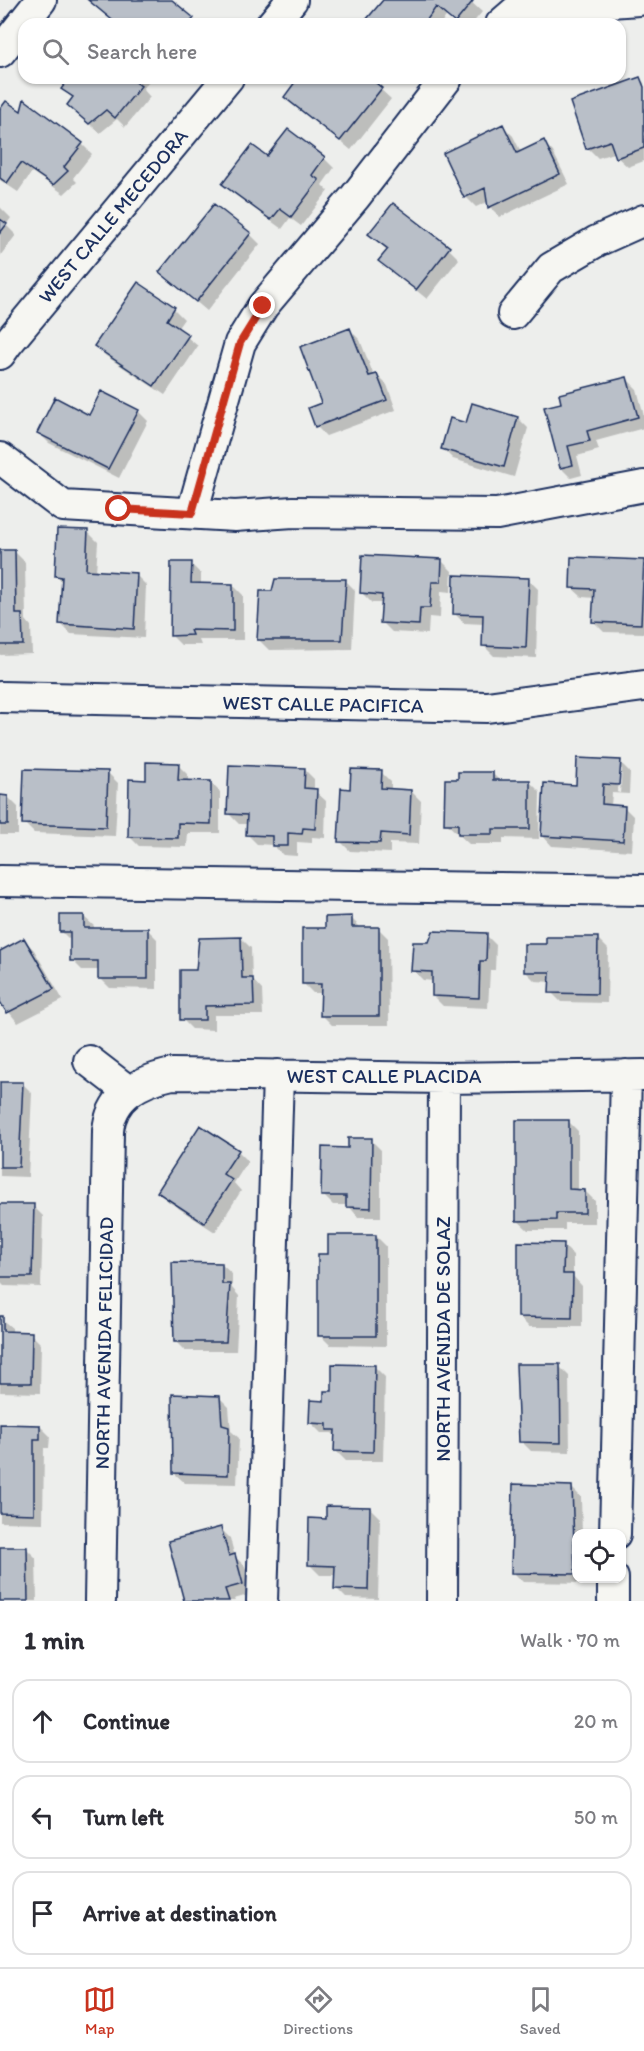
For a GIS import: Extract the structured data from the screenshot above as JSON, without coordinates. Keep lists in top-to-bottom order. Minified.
{"streets":{"street":["WEST CALLE MECEDORA","WEST CALLE PACIFICA","WEST CALLE PLACIDA","NORTH AVENIDA DE SOLAZ","NORTH AVENIDA FELICIDAD"]},"crossings":[["WEST CALLE PLACIDA","NORTH AVENIDA DE SOLAZ"],["WEST CALLE PLACIDA","NORTH AVENIDA FELICIDAD"]],"page":{"search":"Search here","heading":["1 min","Walk · 70 m"],"list":[["Continue","20 m"],["Turn left","50 m"],"Arrive at destination"],"nav":["Map","Directions","Saved"]}}
